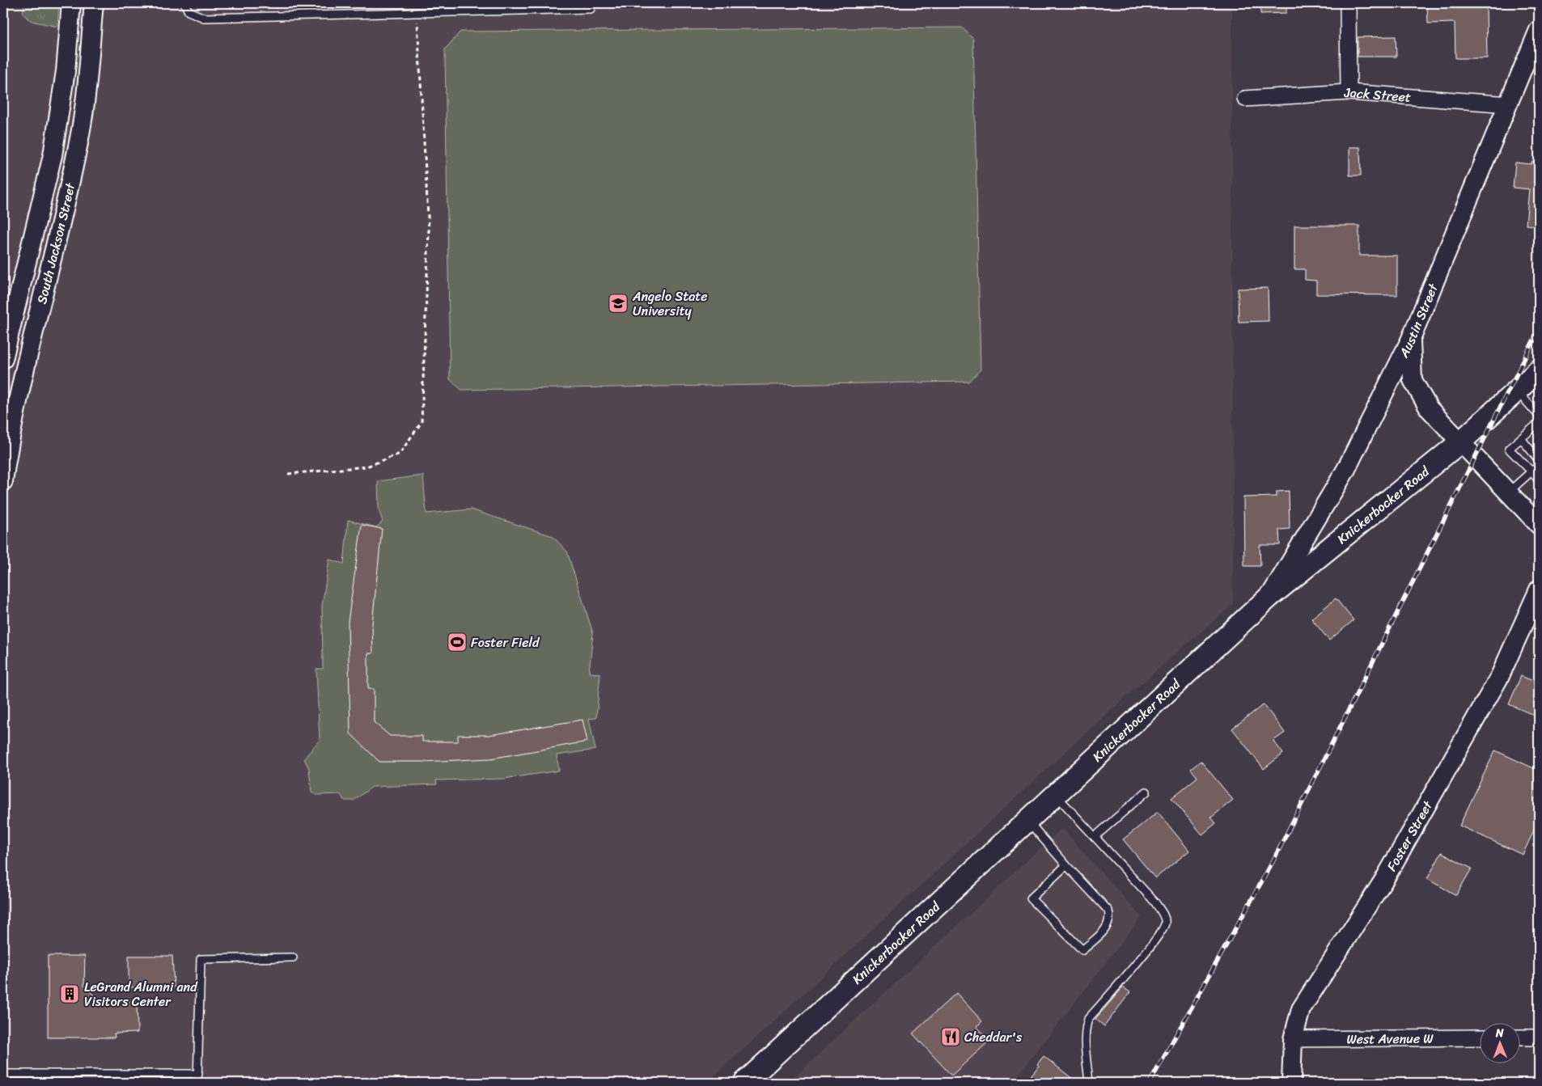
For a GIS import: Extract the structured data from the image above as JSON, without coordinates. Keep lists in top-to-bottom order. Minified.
{"streets":{"main road":["Knickerbocker Road"],"street":["Jack Street","South Jackson Street","Austin Street","Foster Street","West Avenue W"]},"crossings":[["Jack Street","Austin Street"],["Austin Street","Knickerbocker Road"],["Foster Street","West Avenue W"]],"places":{"school or university":["Angelo State University"],"sports":["Foster Field"],"building":["LeGrand Alumni and Visitors Center"],"restaurant":["Cheddar's"]},"north":"top"}
